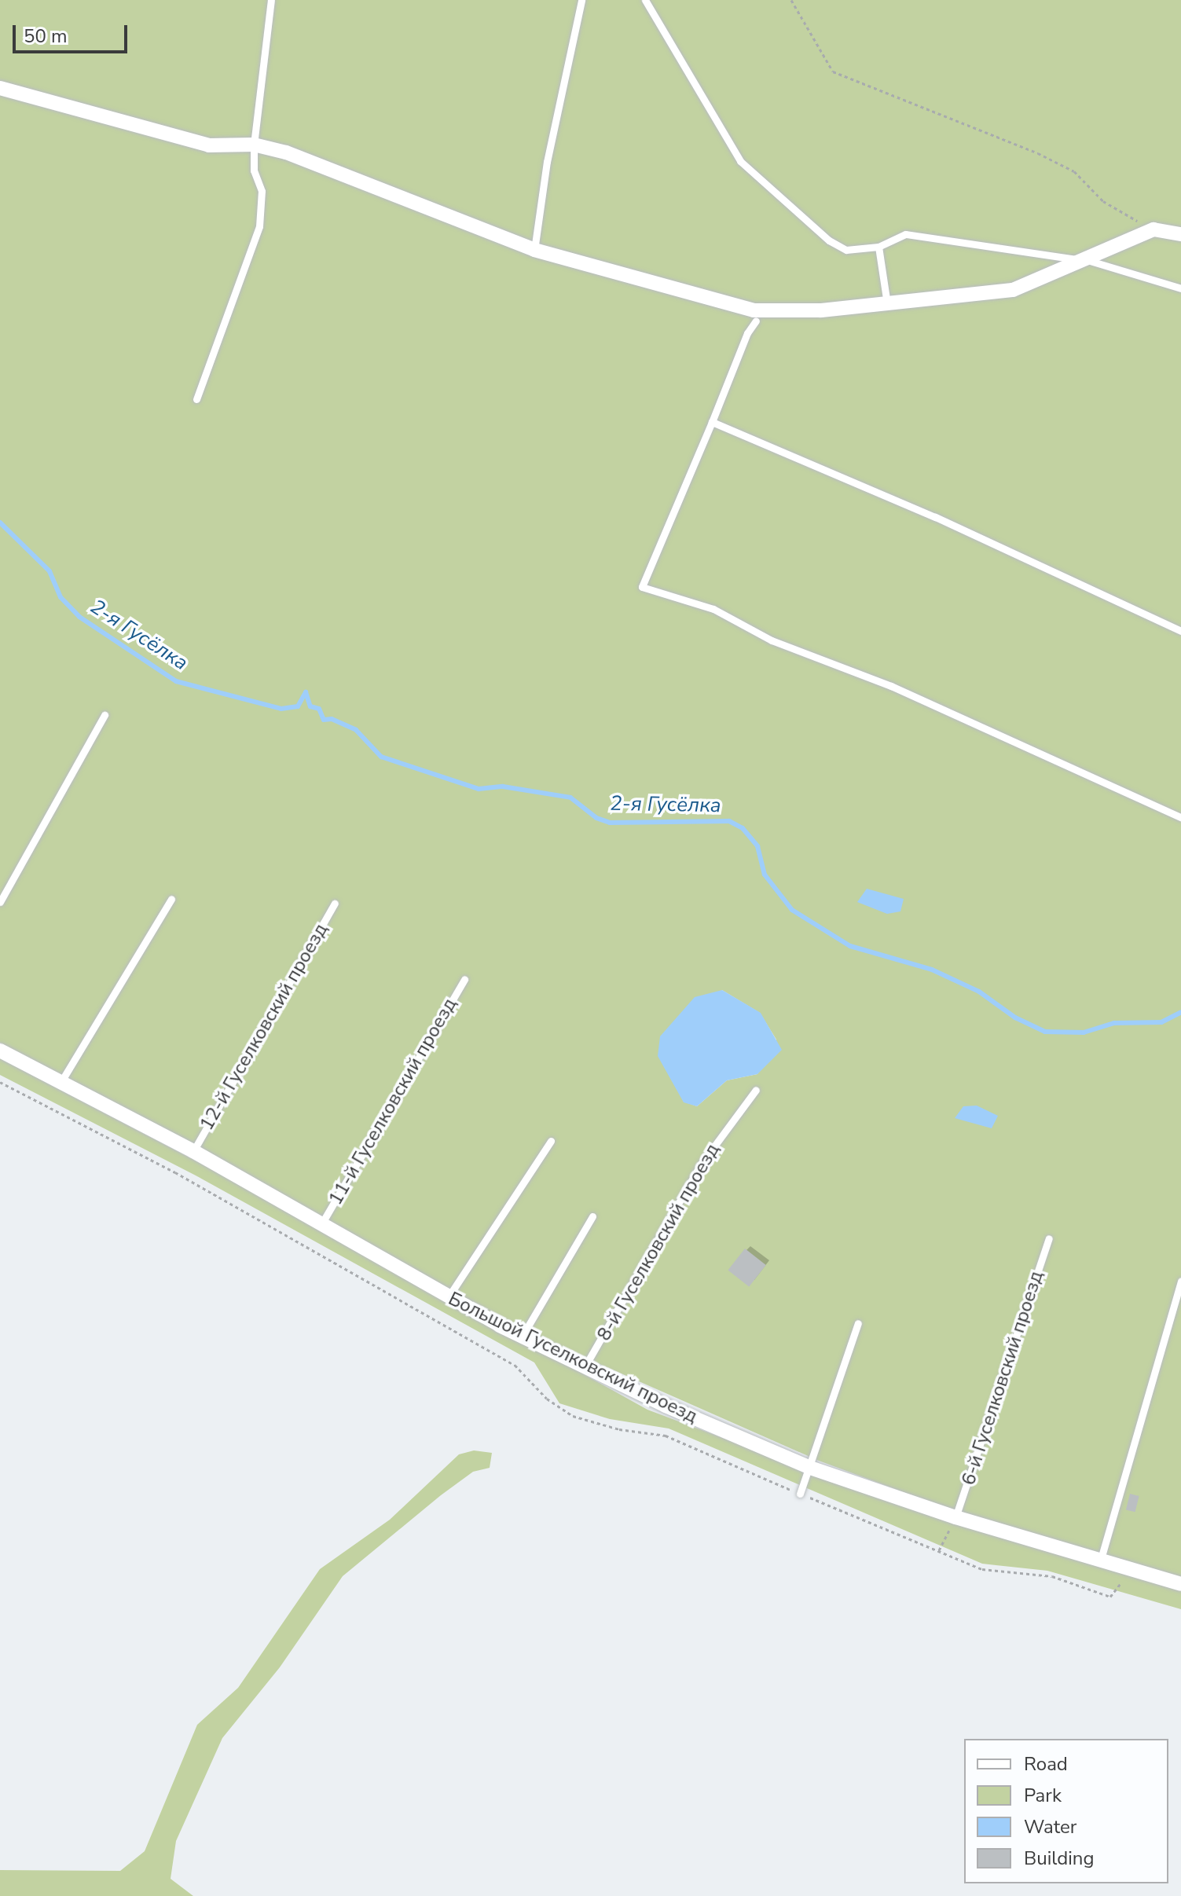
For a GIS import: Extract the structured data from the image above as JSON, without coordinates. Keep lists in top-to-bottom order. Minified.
{"streets":{"street":["Большой Гуселковский проезд"],"lane":["12-й Гуселковский проезд","11-й Гуселковский проезд","8-й Гуселковский проезд","6-й Гуселковский проезд"]},"crossings":[["12-й Гуселковский проезд","Большой Гуселковский проезд"],["11-й Гуселковский проезд","Большой Гуселковский проезд"],["8-й Гуселковский проезд","Большой Гуселковский проезд"],["Большой Гуселковский проезд","6-й Гуселковский проезд"]],"water":["2-я Гусёлка"],"legend":["Road","Park","Water","Building"],"scale_bar":"50 m"}
